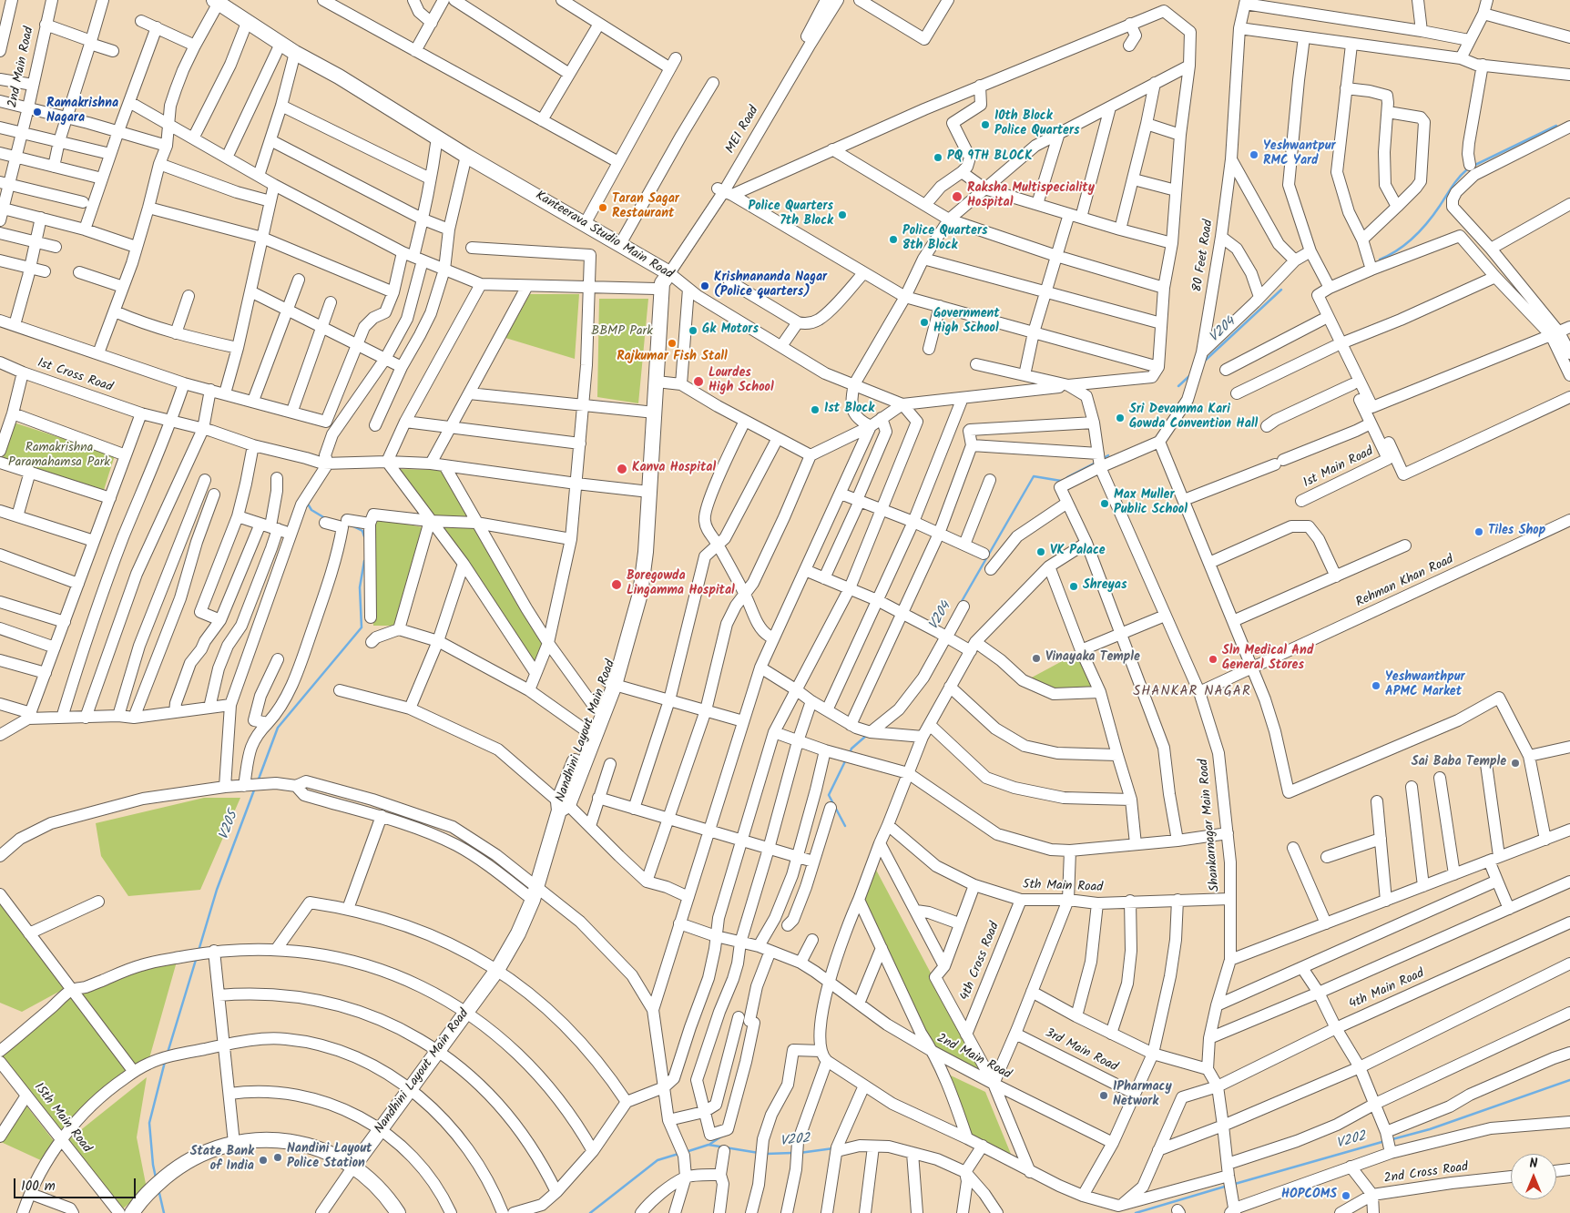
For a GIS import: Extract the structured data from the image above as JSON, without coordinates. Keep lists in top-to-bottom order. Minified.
{"streets":{"main road":["Kanteerava Studio Main Road","Nandhini Layout Main Road"],"street":["2nd Main Road","MEI Road","80 Feet Road","1st Cross Road","1st Main Road","Rehman Khan Road","Shankarnagar Main Road","5th Main Road","4th Cross Road","4th Main Road","3rd Main Road","15th Main Road","2nd Cross Road"]},"crossings":[["MEI Road","Kanteerava Studio Main Road"],["MEI Road","Nandhini Layout Main Road"],["Kanteerava Studio Main Road","Nandhini Layout Main Road"],["Kanteerava Studio Main Road","Shankarnagar Main Road"],["Rehman Khan Road","Shankarnagar Main Road"],["Shankarnagar Main Road","5th Main Road"],["5th Main Road","4th Cross Road"]],"districts":["SHANKAR NAGAR"],"water":["V204","V205","V202"],"parks":["BBMP Park","Ramakrishna Paramahamsa Park"],"places":["Ramakrishna Nagara","10th Block Police Quarters","Yeshwantpur RMC Yard","PQ 9TH BLOCK","Raksha Multispeciality Hospital","Taran Sagar Restaurant","Police Quarters 7th Block","Police Quarters 8th Block","Krishnananda Nagar (Police quarters)","Government High School","Gk Motors","Rajkumar Fish Stall","Lourdes High School","1st Block","Sri Devamma Kari Gowda Convention Hall","Kanva Hospital","Max Muller Public School","Tiles Shop","VK Palace","Boregowda Lingamma Hospital","Shreyas","Vinayaka Temple","Sln Medical And General Stores","Yeshwanthpur APMC Market","Sai Baba Temple","1Pharmacy Network","Nandini Layout Police Station","State Bank of India","HOPCOMS"],"scale_bar":"100 m","north":"top"}
